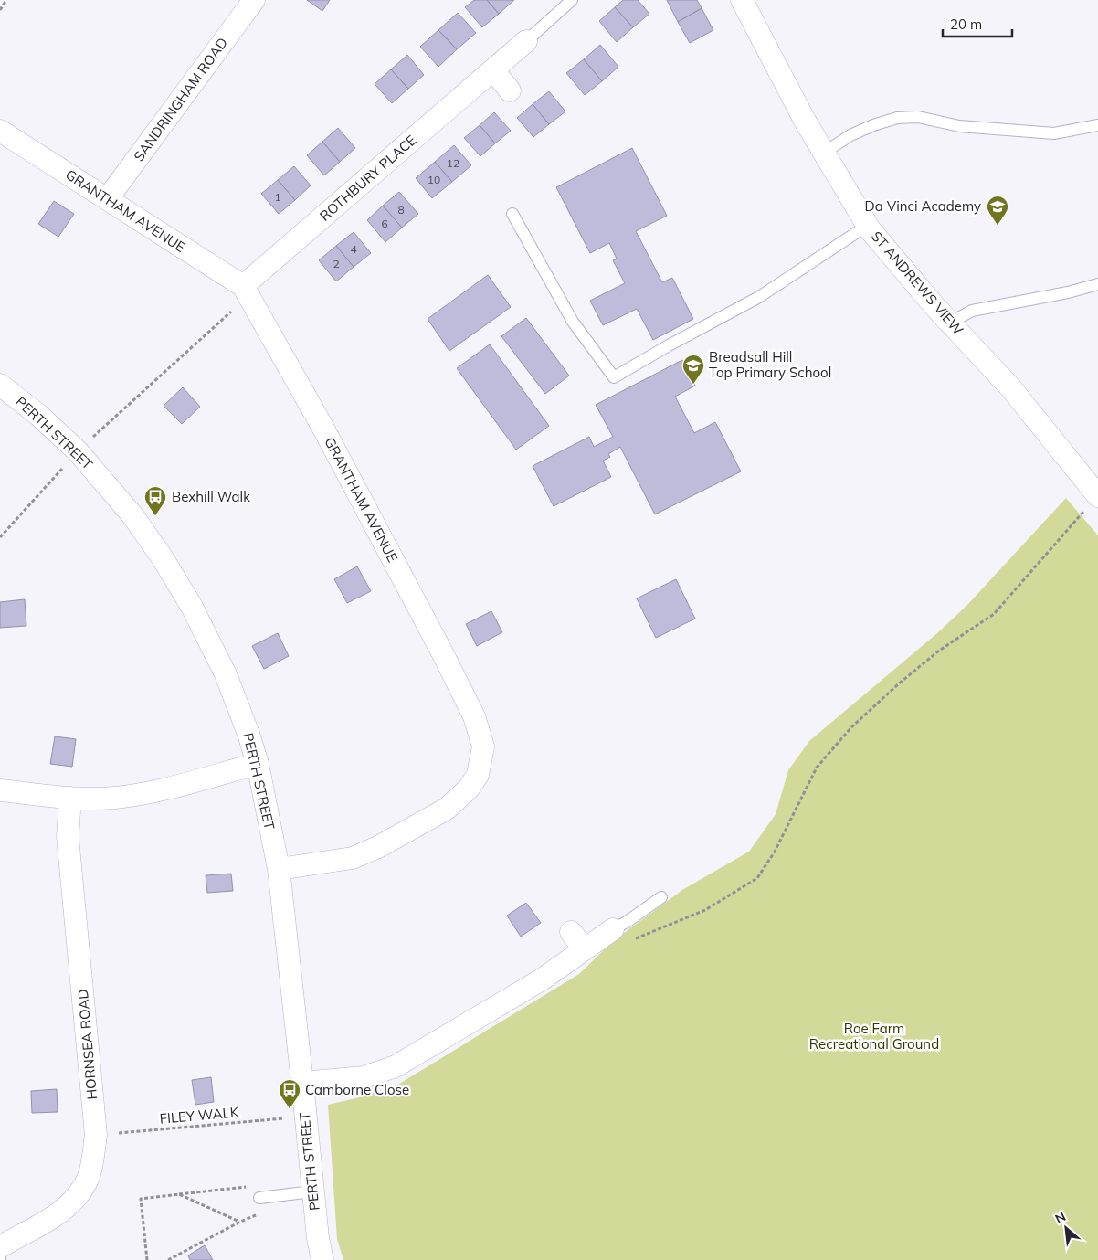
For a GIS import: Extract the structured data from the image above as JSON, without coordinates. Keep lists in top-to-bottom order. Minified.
{"streets":{"street":["SANDRINGHAM ROAD","ROTHBURY PLACE","GRANTHAM AVENUE","ST ANDREWS VIEW","PERTH STREET","HORNSEA ROAD"],"path":["FILEY WALK"]},"crossings":[["SANDRINGHAM ROAD","GRANTHAM AVENUE"],["ROTHBURY PLACE","GRANTHAM AVENUE"],["GRANTHAM AVENUE","PERTH STREET"],["PERTH STREET","FILEY WALK"],["HORNSEA ROAD","FILEY WALK"]],"parks":["Roe Farm Recreational Ground"],"places":{"school or university":["Da Vinci Academy","Breadsall Hill Top Primary School"],"bus stop":["Bexhill Walk","Camborne Close"]},"house_numbers":["12","10","1","8","6","4","2"],"scale_bar":"20 m","north":"top left"}
